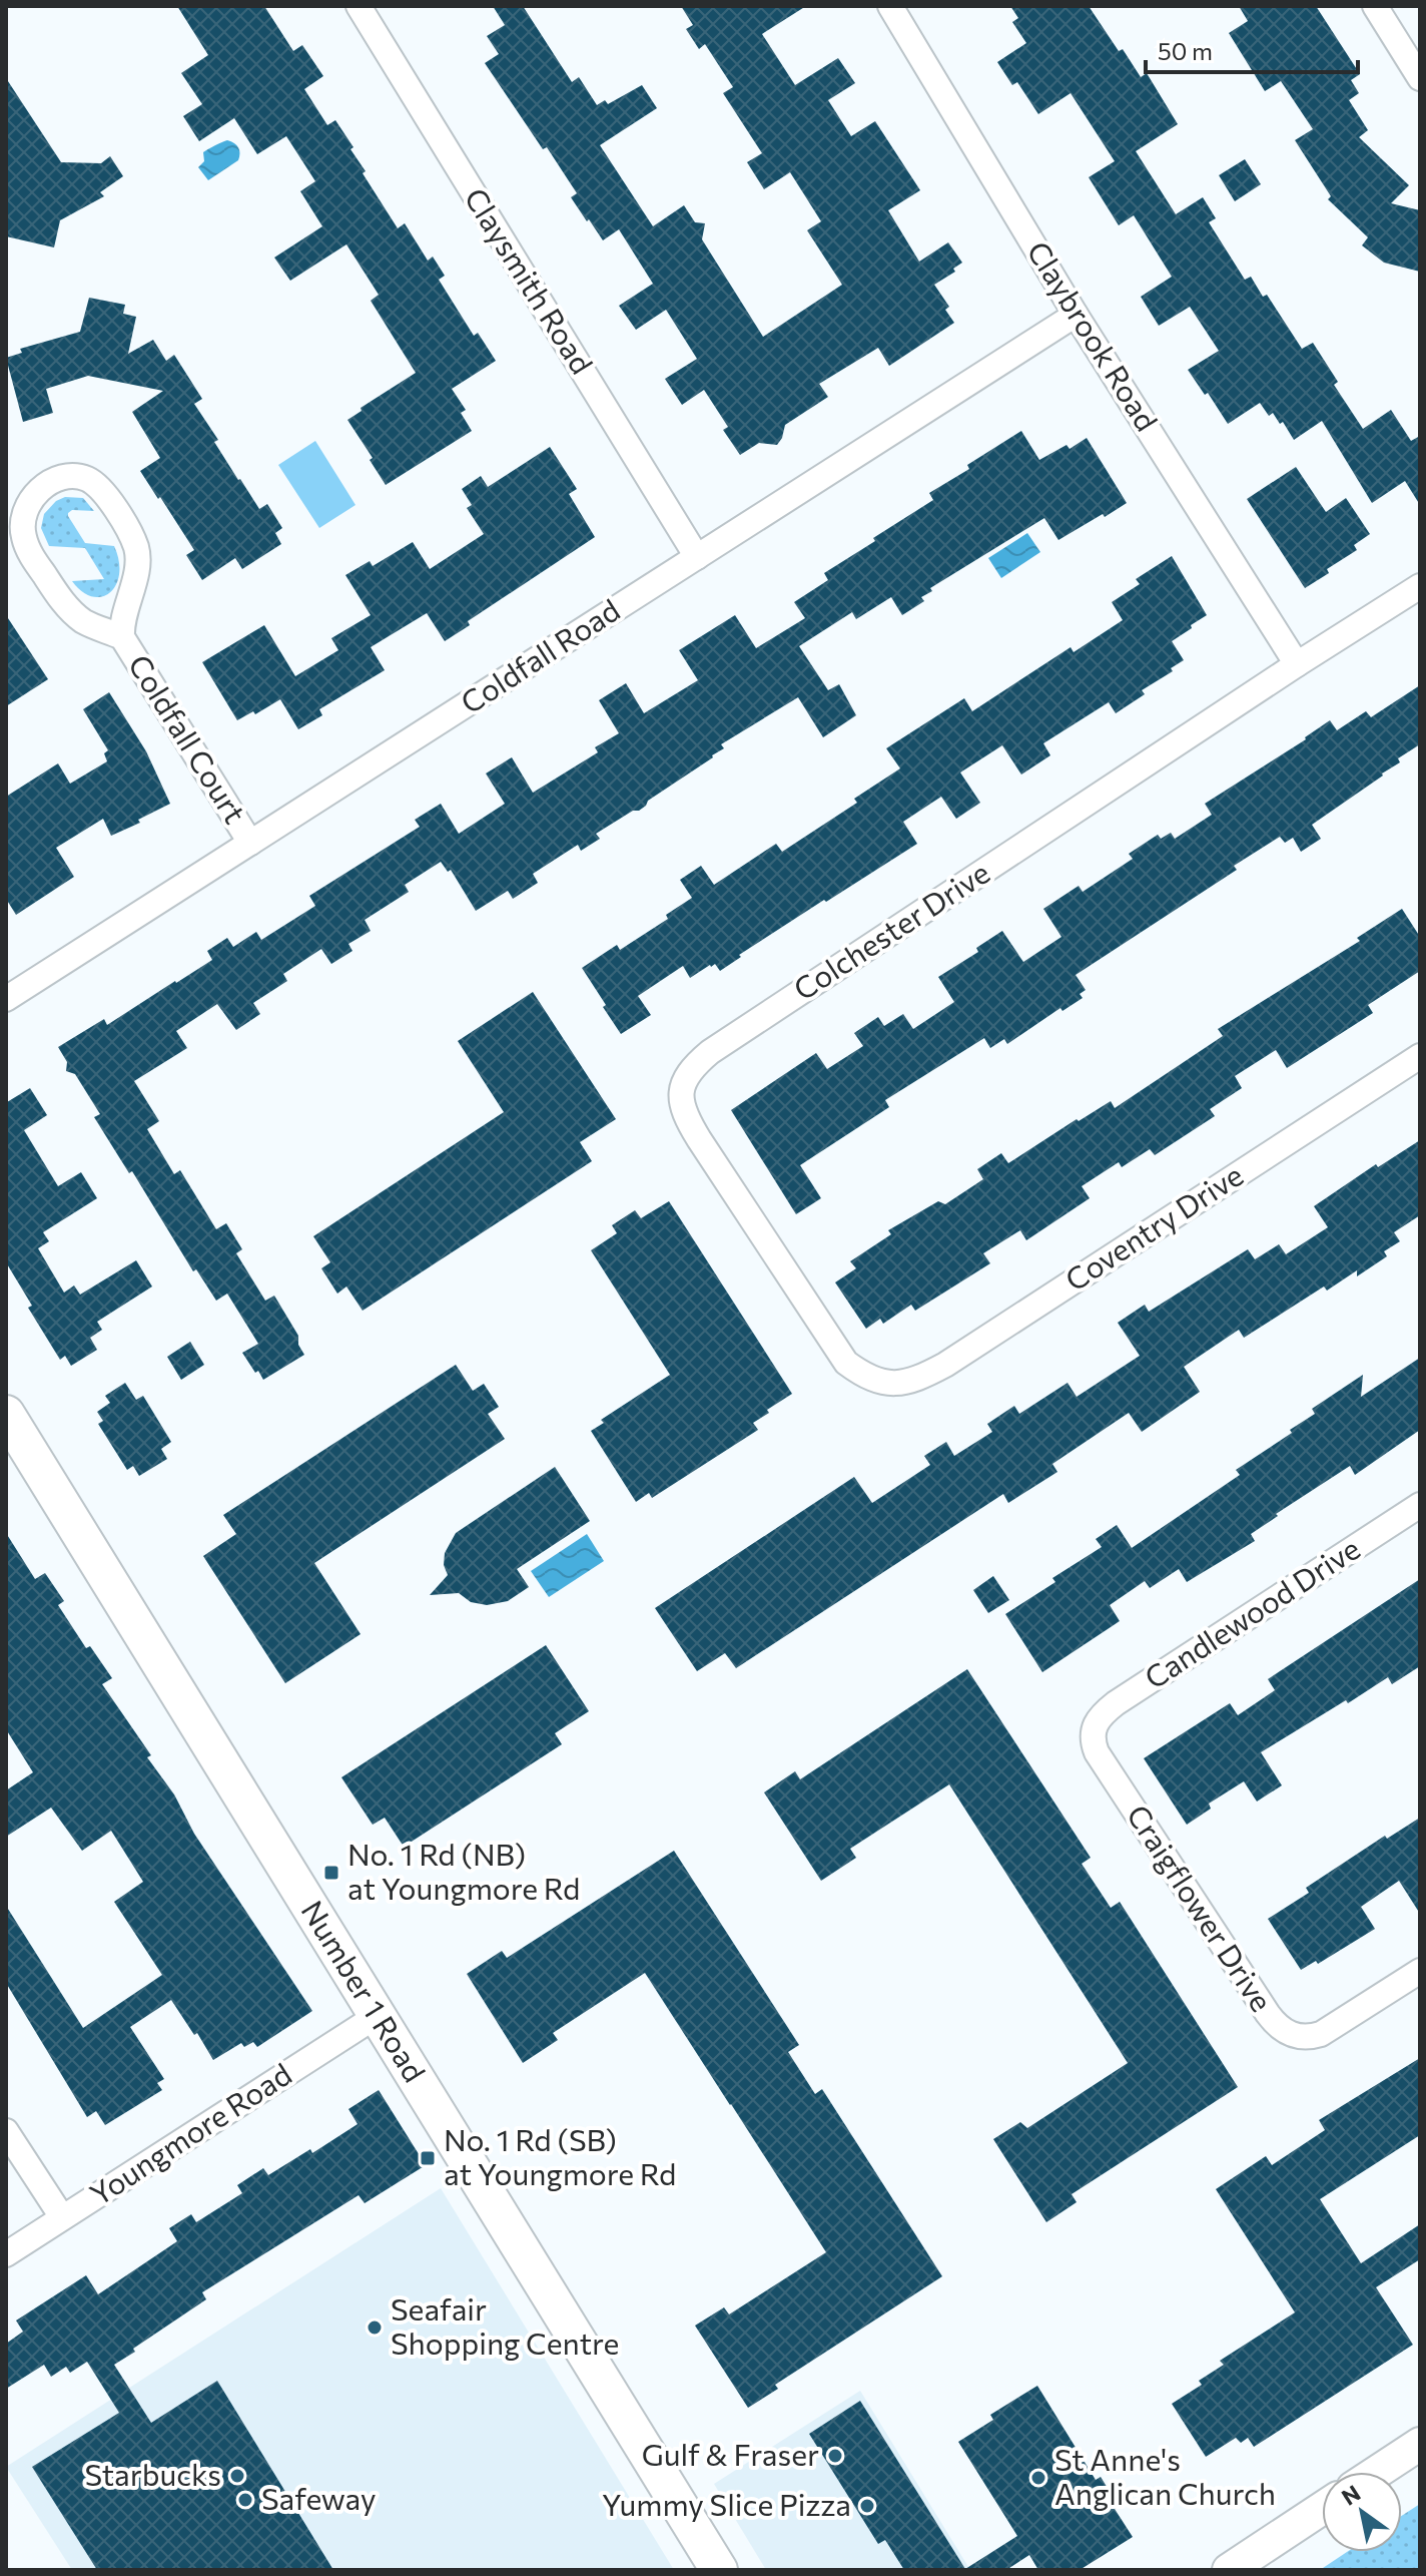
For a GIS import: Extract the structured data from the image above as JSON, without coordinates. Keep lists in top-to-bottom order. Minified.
{"streets":{"main road":["Number 1 Road"],"street":["Claysmith Road","Claybrook Road","Coldfall Road","Coldfall Court","Colchester Drive","Coventry Drive","Candlewood Drive","Craigflower Drive","Youngmore Road"]},"crossings":[["Claysmith Road","Coldfall Road"],["Claybrook Road","Coldfall Road"],["Claybrook Road","Colchester Drive"],["Coldfall Road","Coldfall Court"],["Colchester Drive","Coventry Drive"],["Candlewood Drive","Craigflower Drive"],["Number 1 Road","Youngmore Road"]],"places":{"transit":["No. 1 Rd (NB) at Youngmore Rd","No. 1 Rd (SB) at Youngmore Rd"],"other":["Seafair Shopping Centre","Gulf & Fraser","Starbucks","St Anne's Anglican Church","Safeway","Yummy Slice Pizza"]},"scale_bar":"50 m","north":"top left"}
